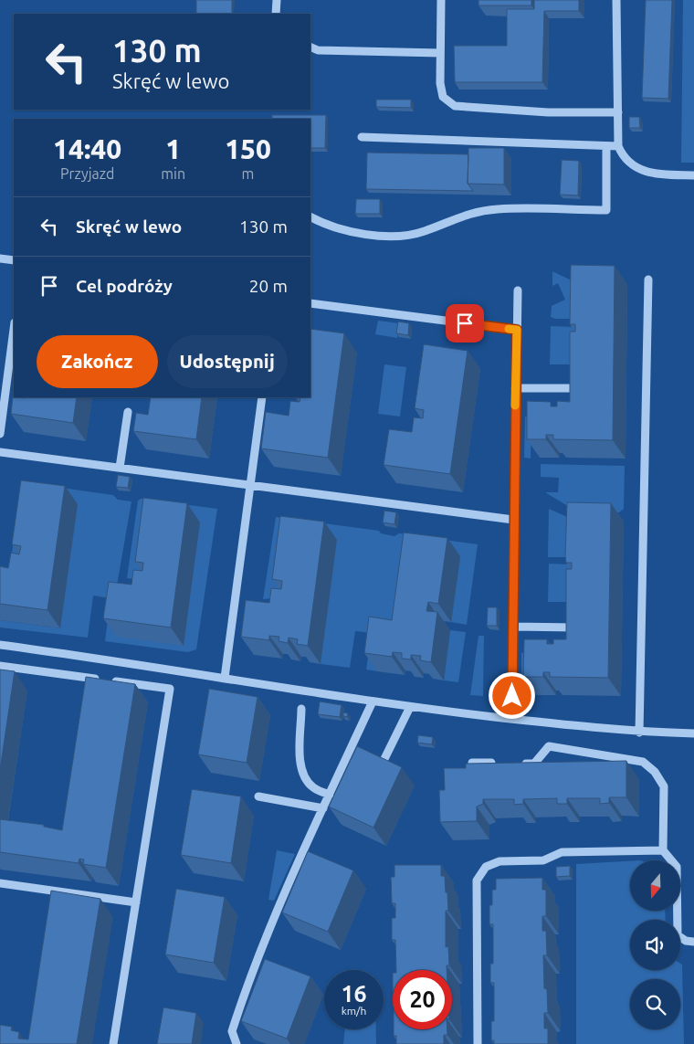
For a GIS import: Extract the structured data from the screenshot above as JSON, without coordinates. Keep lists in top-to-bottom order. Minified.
{"north":"bottom","page":{"turn":["130 m","Skręć w lewo"],"eta":["14:40","Przyjazd","1","min","150","m"],"list":[{"name":"Skręć w lewo","value":"130 m"},{"name":"Cel podróży","value":"20 m"}],"buttons":["Zakończ","Udostępnij"],"speed":"16 km/h","limit":"20"}}
